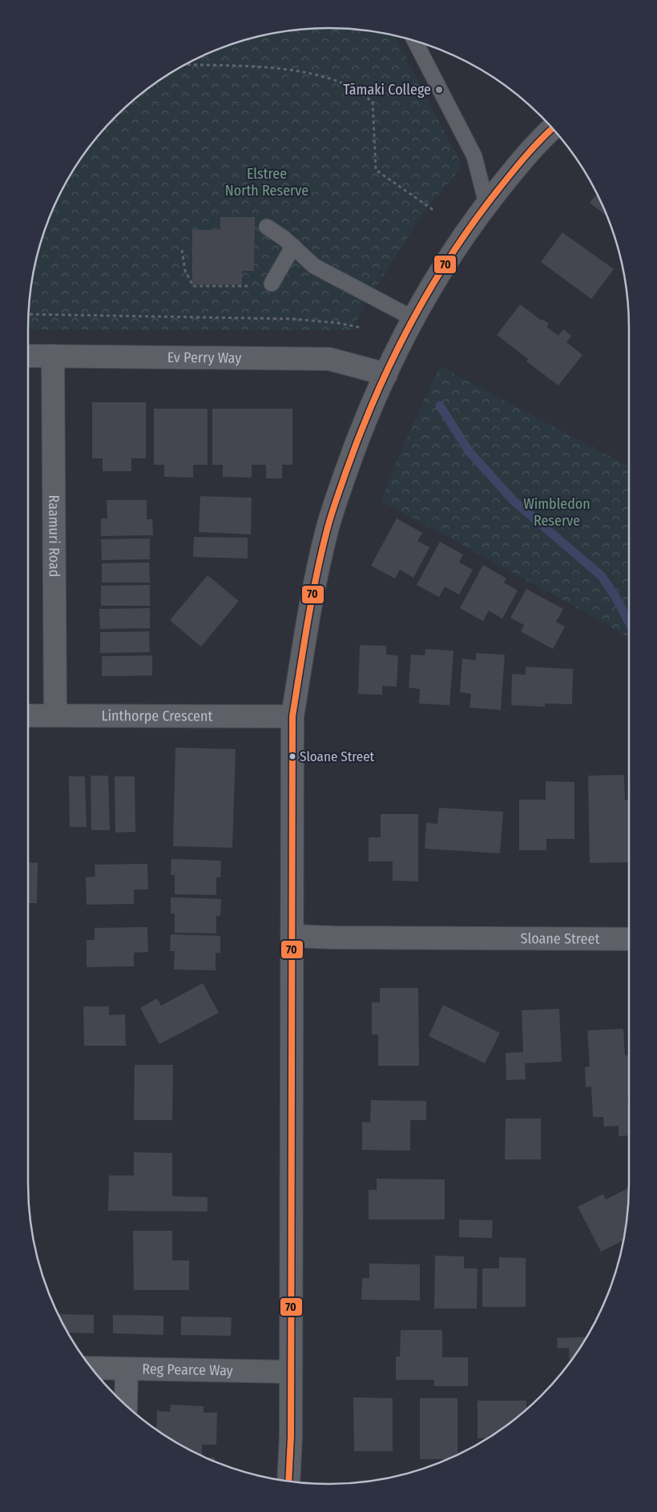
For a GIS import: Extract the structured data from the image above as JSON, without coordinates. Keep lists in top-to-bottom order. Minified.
{"streets":{"street":["Ev Perry Way","Raamuri Road","Linthorpe Crescent","Sloane Street","Reg Pearce Way"]},"crossings":[["Ev Perry Way","Raamuri Road"],["Raamuri Road","Linthorpe Crescent"]],"parks":["Elstree North Reserve","Wimbledon Reserve"],"places":["Tāmaki College","Sloane Street"],"lines":["transit line 70"]}
